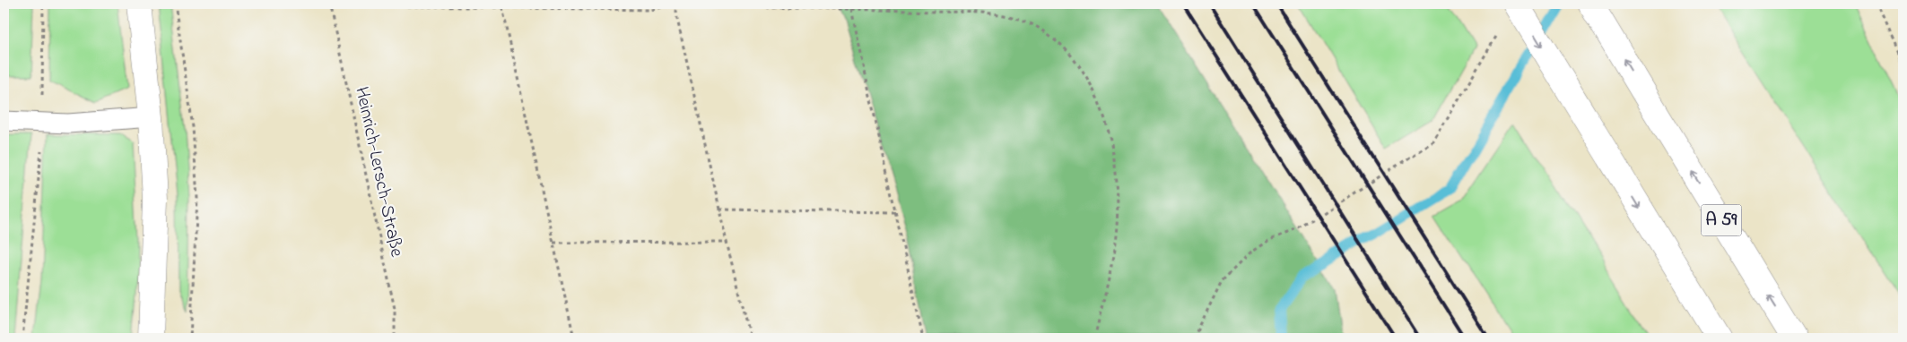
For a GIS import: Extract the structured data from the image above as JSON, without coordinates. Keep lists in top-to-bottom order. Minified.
{"streets":{"main road":["A 59"],"path":["Heinrich-Lersch-Straße"]}}
